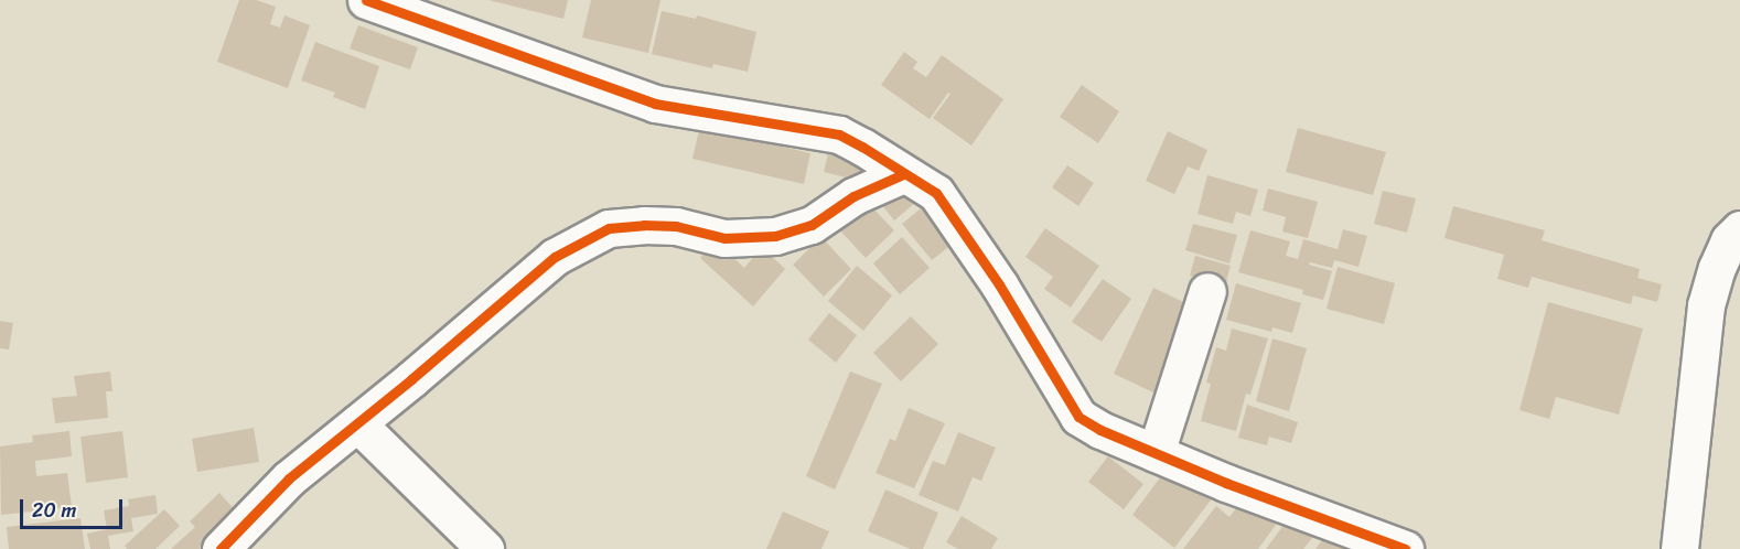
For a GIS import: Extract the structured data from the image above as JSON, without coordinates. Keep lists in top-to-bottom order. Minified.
{"scale_bar":"20 m"}
